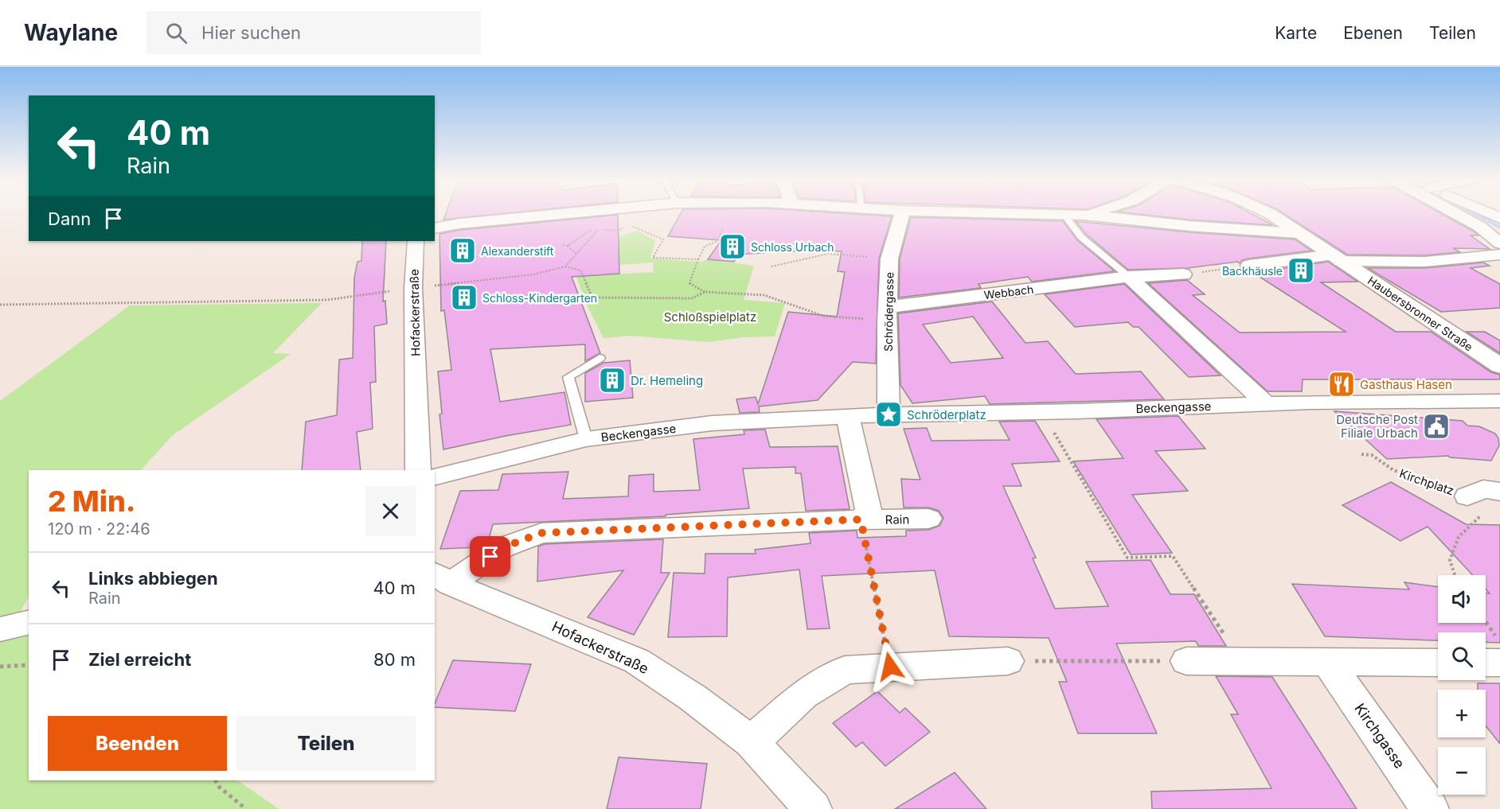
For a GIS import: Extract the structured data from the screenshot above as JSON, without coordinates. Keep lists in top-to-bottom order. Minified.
{"streets":{"street":["Webbach","Schrödergasse","Hofackerstraße","Haubersbronner Straße","Beckengasse","Rain","Kirchgasse"],"path":["Kirchplatz"]},"crossings":[["Webbach","Schrödergasse"],["Schrödergasse","Beckengasse"],["Hofackerstraße","Rain"]],"parks":["Schloßspielplatz"],"places":{"building":["Schloss Urbach","Alexanderstift","Backhäusle","Schloss-Kindergarten","Dr. Hemeling"],"restaurant":["Gasthaus Hasen"],"place":["Schröderplatz"],"public building":["Deutsche Post Filiale Urbach"]},"page":{"header":"Waylane","search":"Hier suchen","nav":["Karte","Ebenen","Teilen"],"turn":["40 m","Rain"],"then":"Dann","heading":["2 Min.","120 m · 22:46"],"list":[{"name":"Links abbiegen","note":"Rain","value":"40 m"},{"name":"Ziel erreicht","value":"80 m"}],"map_buttons":["+","−"],"buttons":["Beenden","Teilen"]}}
